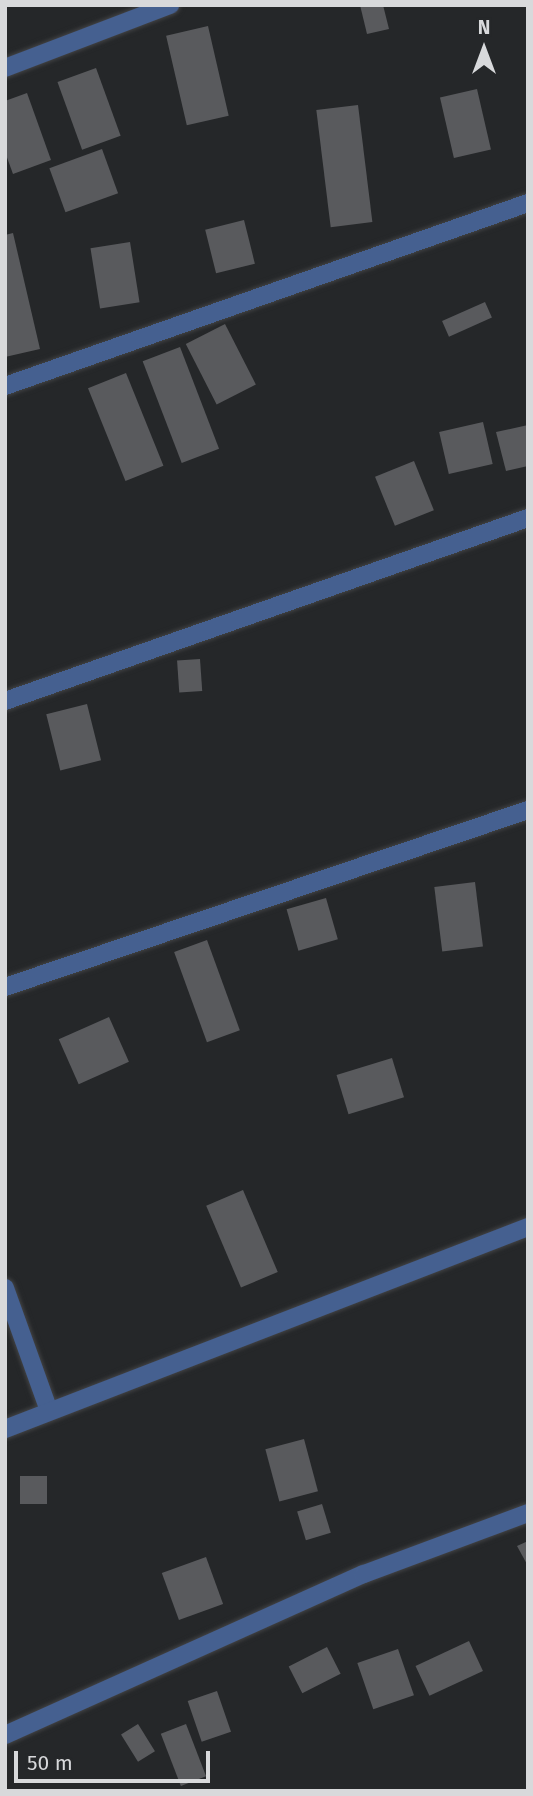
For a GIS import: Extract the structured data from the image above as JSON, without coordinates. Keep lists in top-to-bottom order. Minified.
{"scale_bar":"50 m","north":"top"}
